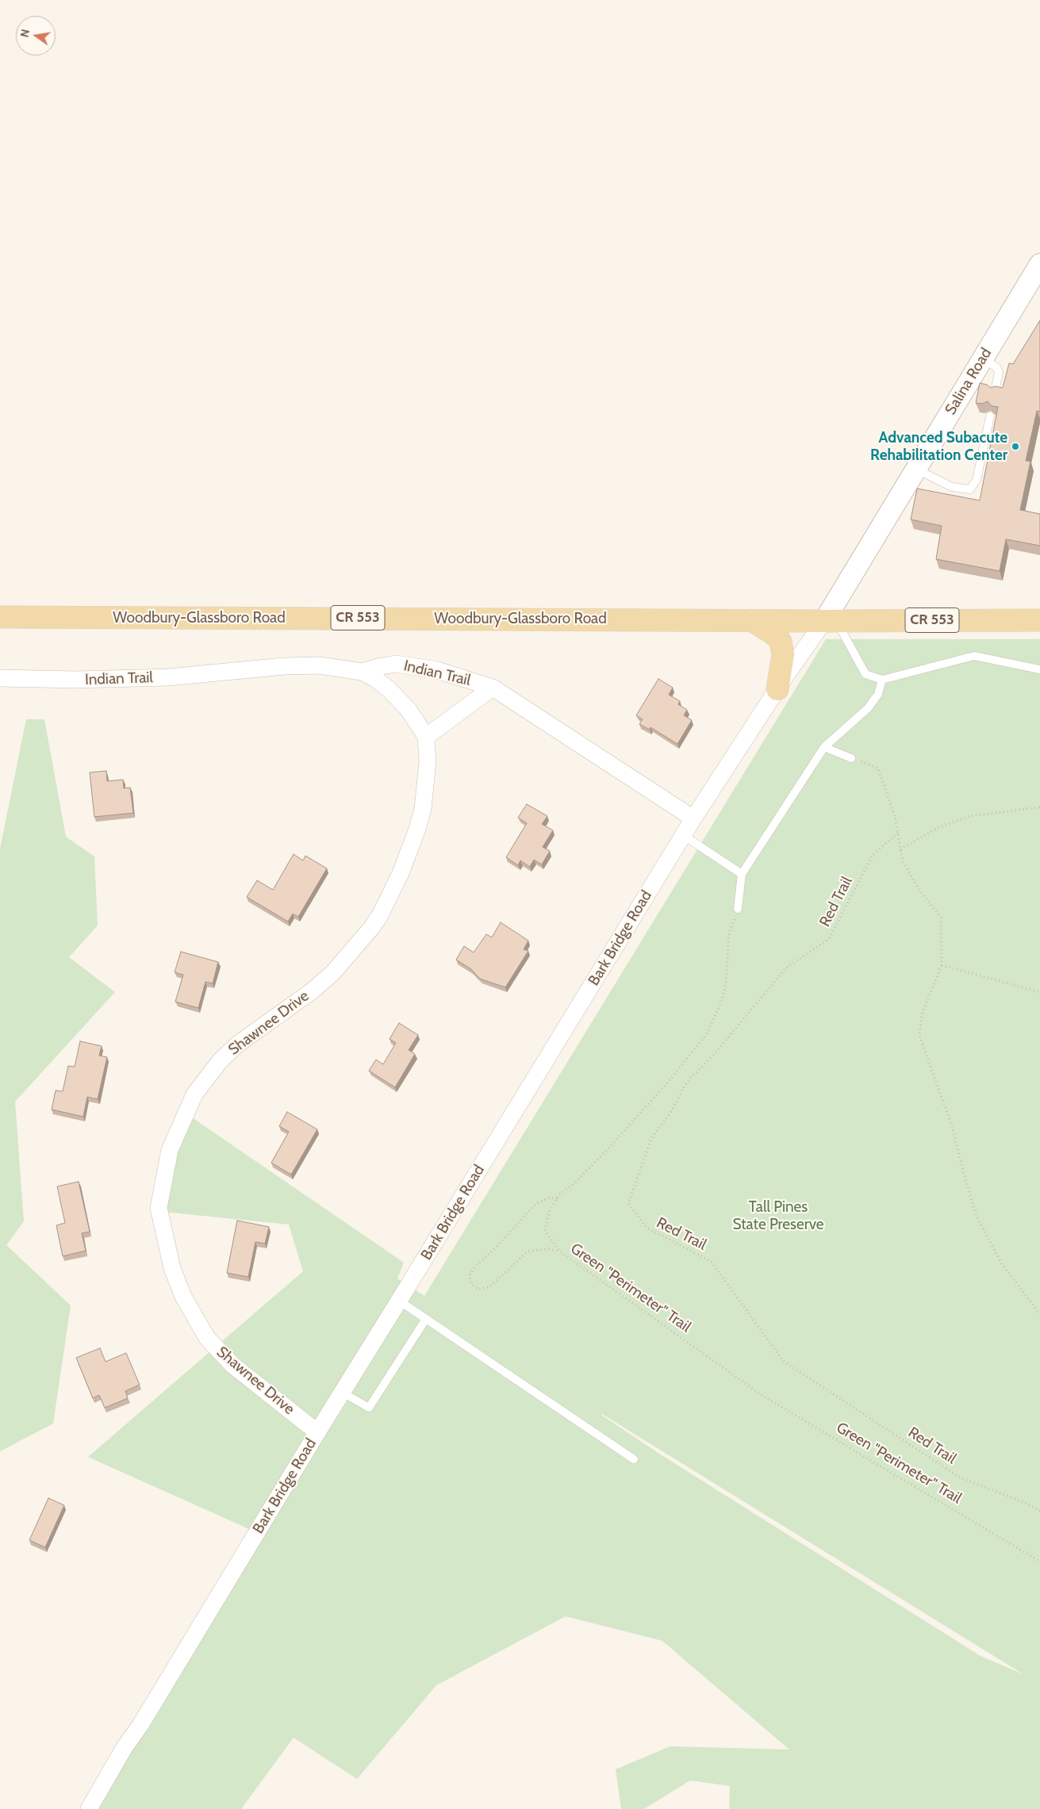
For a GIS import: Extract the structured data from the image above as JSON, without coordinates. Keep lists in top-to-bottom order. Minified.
{"streets":{"main road":["Woodbury-Glassboro Road","CR 553"],"street":["Salina Road","Indian Trail","Bark Bridge Road","Shawnee Drive"],"path":["Red Trail","Green \"Perimeter\" Trail"]},"crossings":[["Salina Road","Woodbury-Glassboro Road"],["Salina Road","Bark Bridge Road"],["Woodbury-Glassboro Road","Bark Bridge Road"],["Indian Trail","Bark Bridge Road"],["Indian Trail","Shawnee Drive"],["Bark Bridge Road","Shawnee Drive"]],"parks":["Tall Pines State Preserve"],"places":["Advanced Subacute Rehabilitation Center"],"north":"left"}
